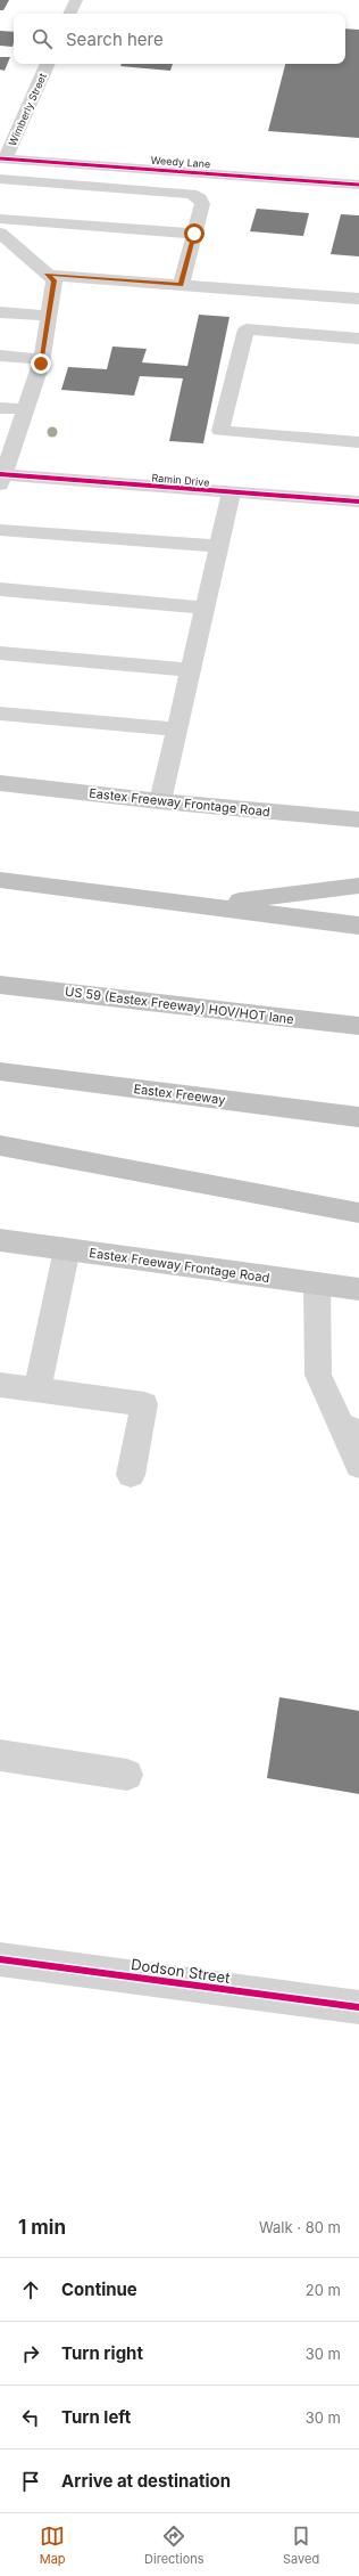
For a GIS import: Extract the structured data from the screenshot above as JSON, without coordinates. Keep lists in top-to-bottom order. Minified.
{"streets":{"highway":["US 59 (Eastex Freeway) HOV/HOT lane","Eastex Freeway"],"main road":["Eastex Freeway Frontage Road"],"street":["Wimberly Street","Weedy Lane","Ramin Drive","Dodson Street"]},"crossings":[["Wimberly Street","Weedy Lane"]],"page":{"search":"Search here","heading":["1 min","Walk · 80 m"],"list":[["Continue","20 m"],["Turn right","30 m"],["Turn left","30 m"],"Arrive at destination"],"nav":["Map","Directions","Saved"]}}
